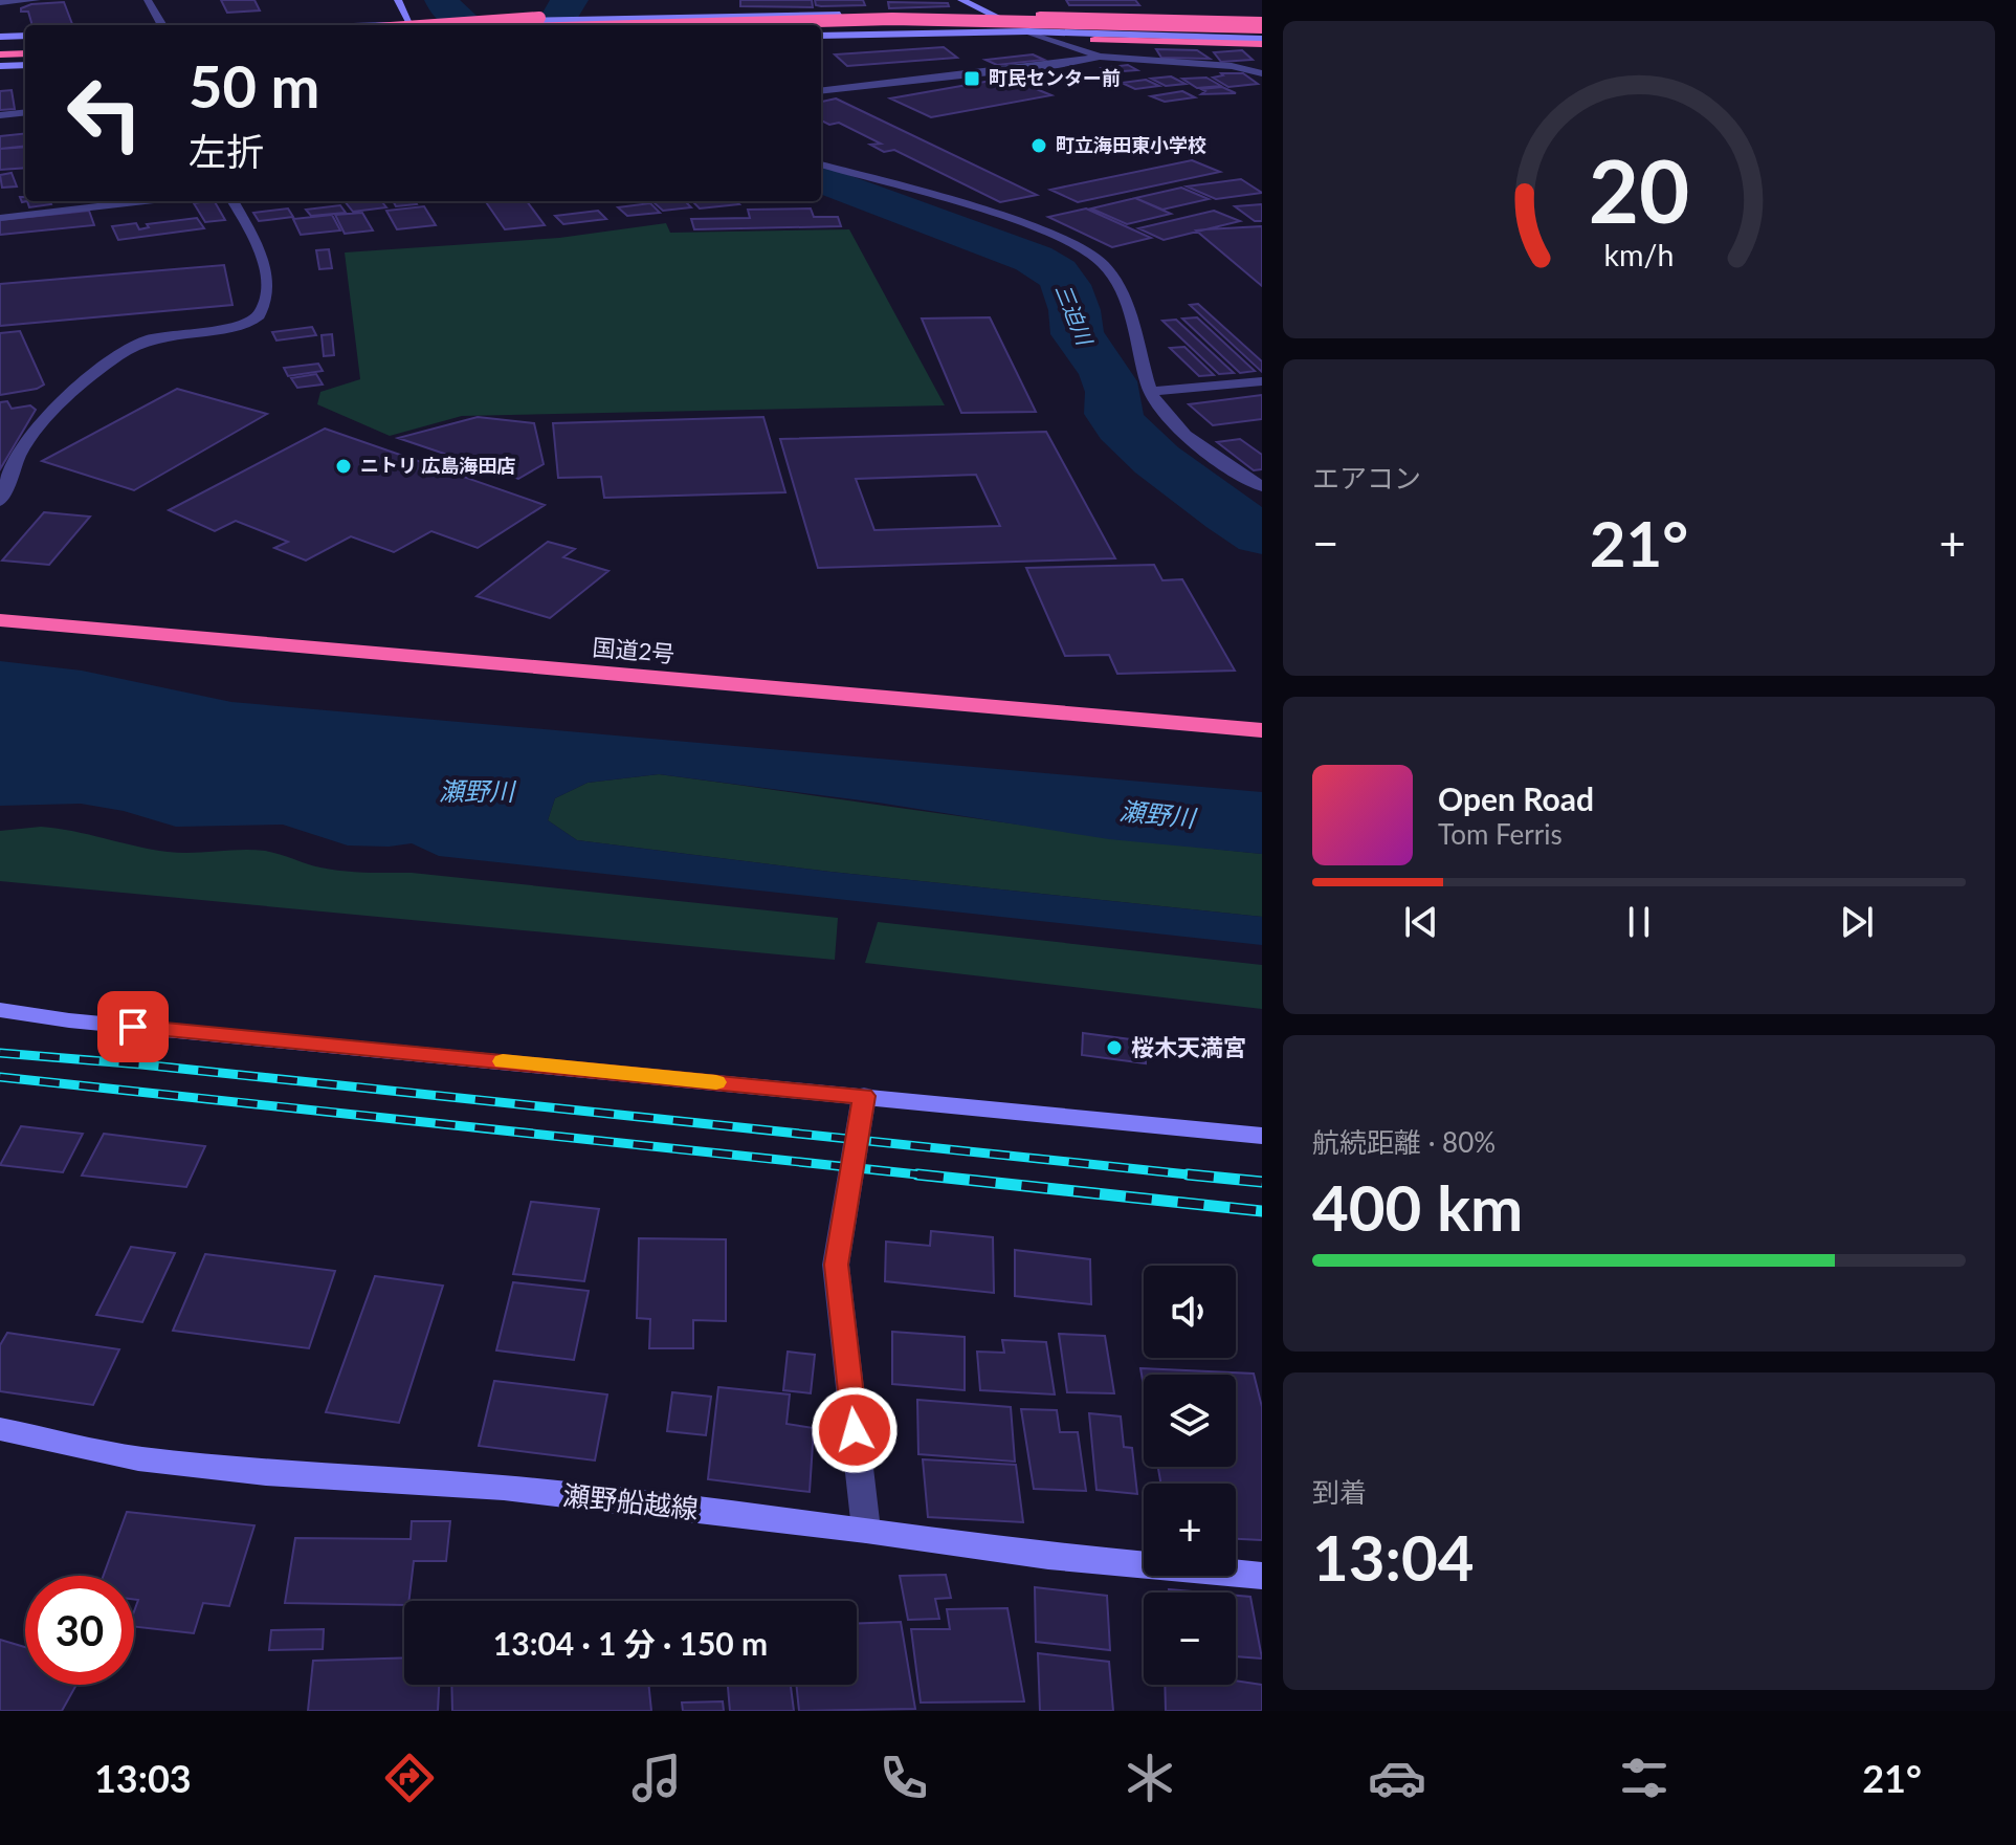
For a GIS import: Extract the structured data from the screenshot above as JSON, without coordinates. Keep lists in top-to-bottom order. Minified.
{"streets":{"highway":["国道2号"],"main road":["瀬野船越線"]},"water":["三迫川","瀬野川"],"places":{"transit":["町民センター前"],"other":["町立海田東小学校","ニトリ 広島海田店","桜木天満宮"]},"page":{"turn":["50 m","左折"],"tile":["エアコン",["航続距離 · 80%","400 km"],["到着","13:04"]],"heat":["−","21°","+"],"song":["Open Road","Tom Ferris"],"map_buttons":["+","−"],"limit":"30","trip":"13:04 · 1 分 · 150 m","tabs":["13:03","21°"],"gauge":["20","km/h"]}}
